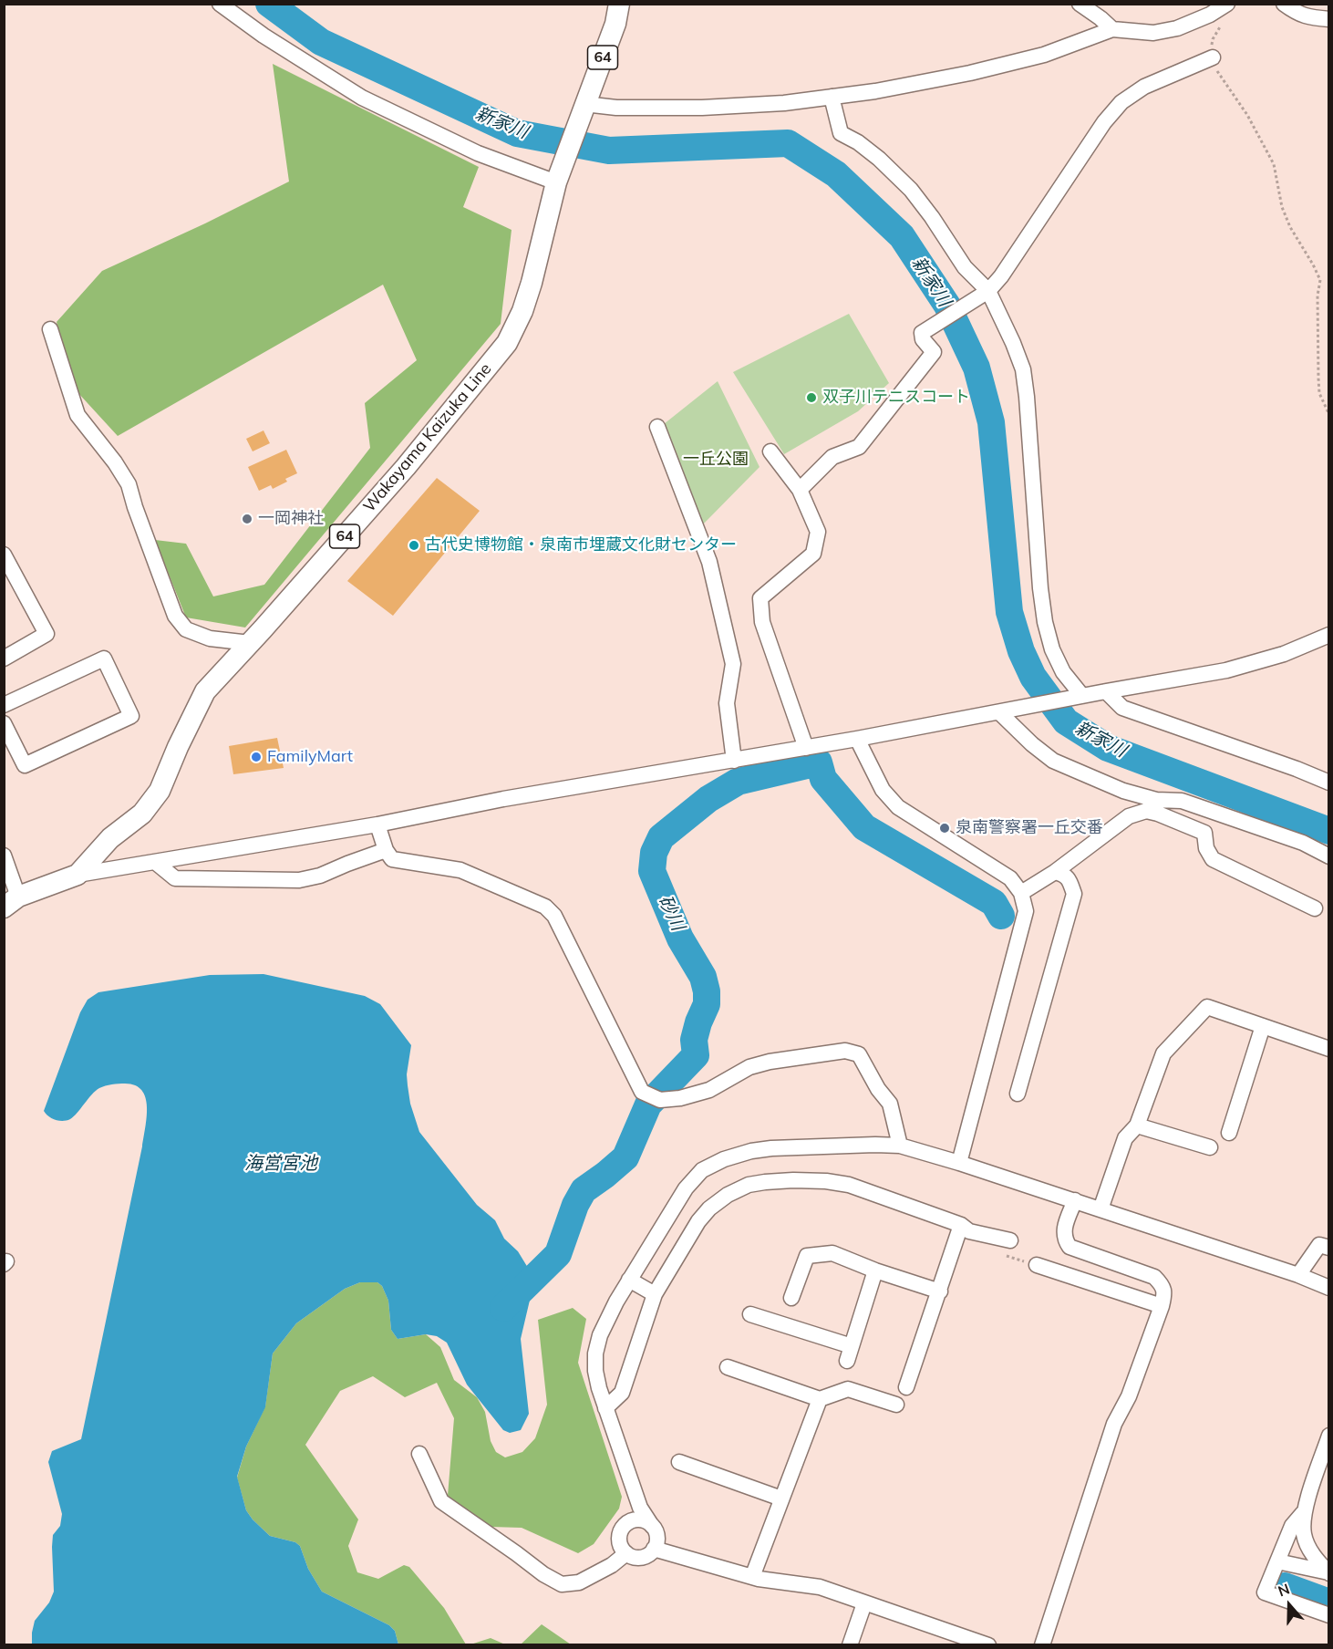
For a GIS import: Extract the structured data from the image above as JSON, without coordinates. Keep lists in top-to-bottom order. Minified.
{"streets":{"main road":["64","Wakayama Kaizuka Line"]},"water":["新家川","砂川","海営宮池"],"parks":["一丘公園"],"places":["双子川テニスコート","一岡神社","古代史博物館・泉南市埋蔵文化財センター","FamilyMart","泉南警察署一丘交番"],"north":"top"}
